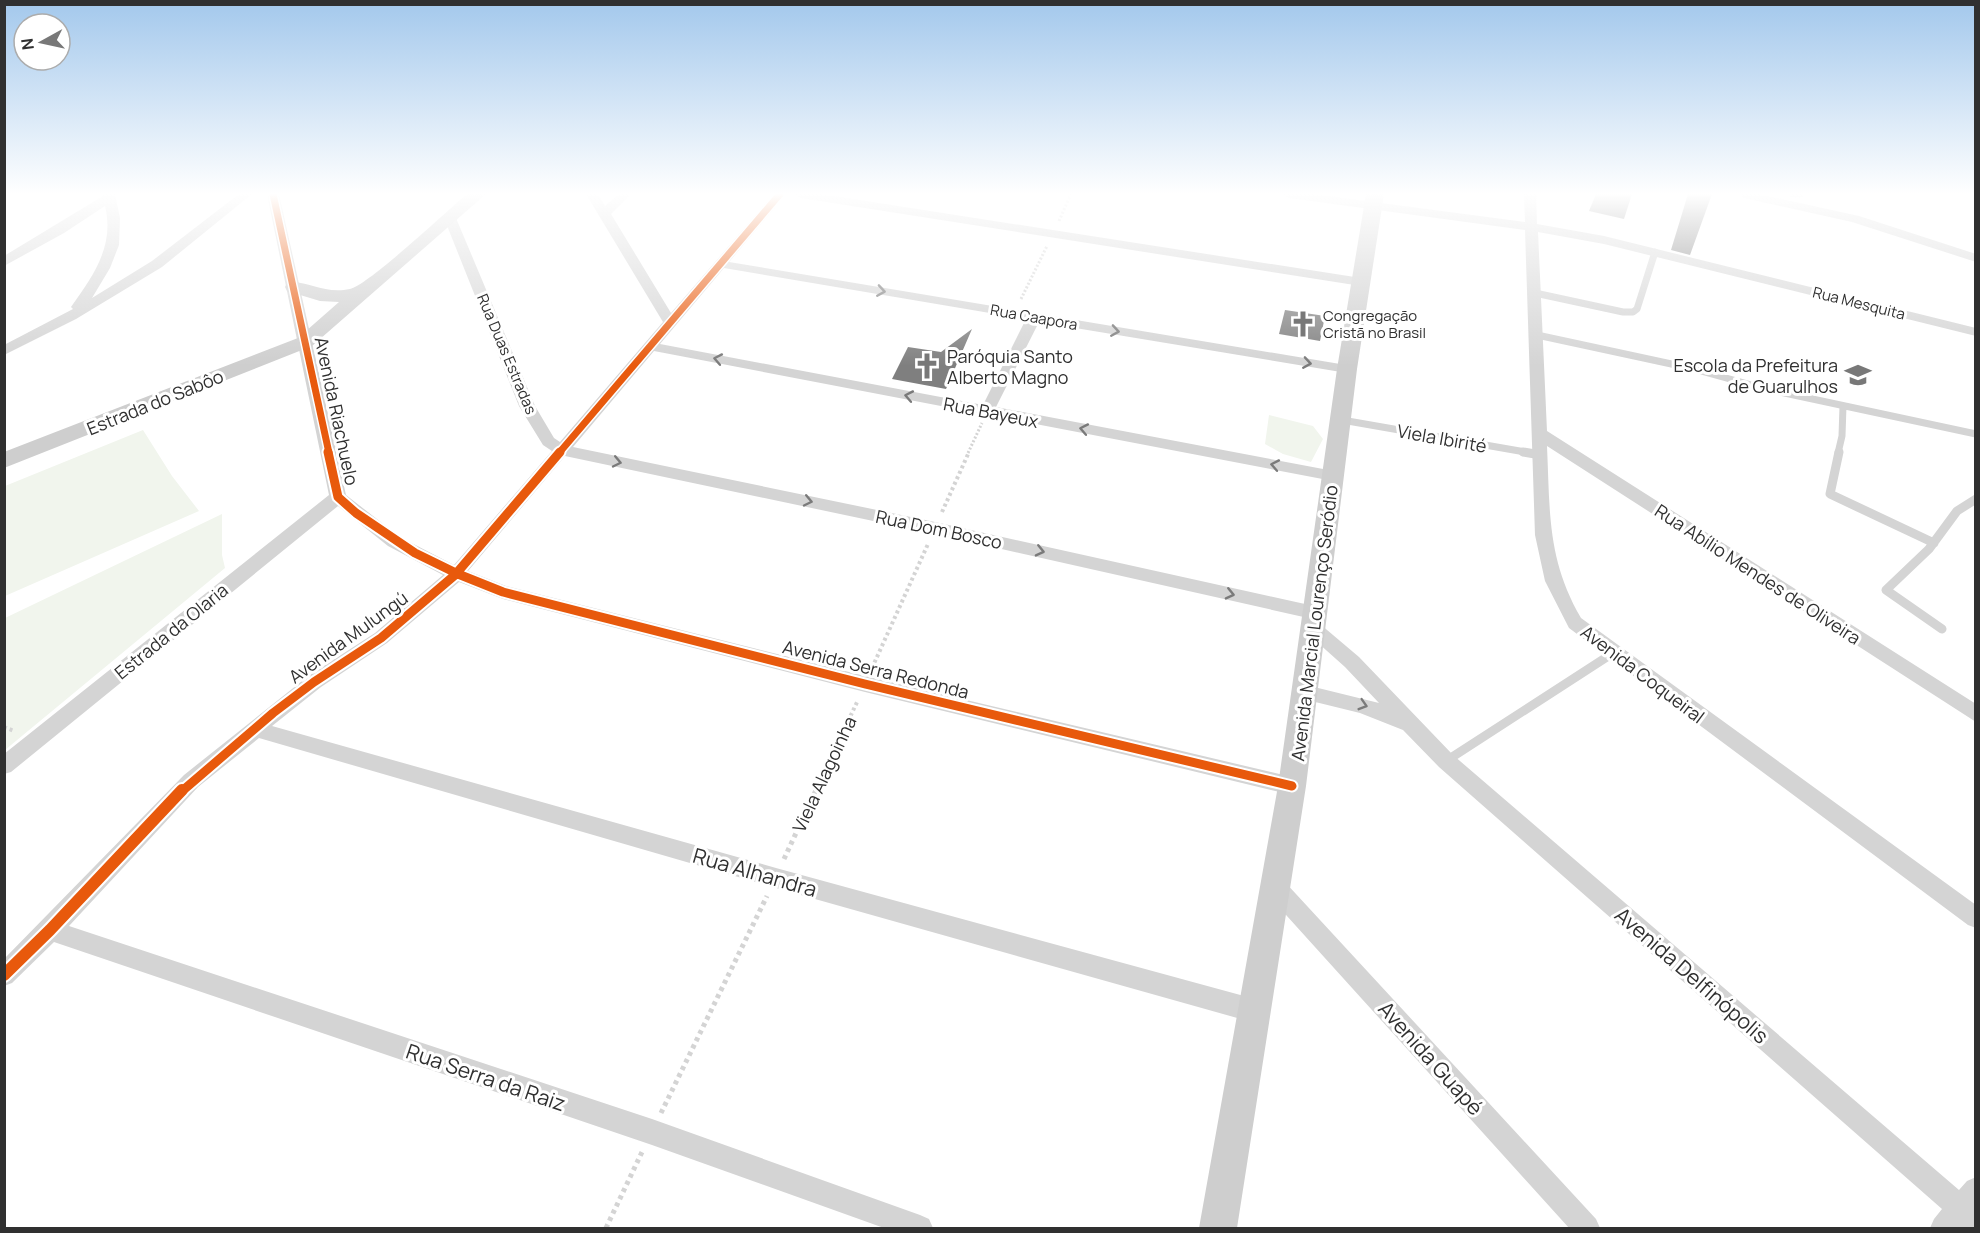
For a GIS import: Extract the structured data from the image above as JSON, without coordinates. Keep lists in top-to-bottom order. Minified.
{"streets":{"main road":["Estrada do Sabôo","Avenida Marcial Lourenço Seródio"],"street":["Rua Mesquita","Rua Caapora","Rua Duas Estradas","Avenida Riachuelo","Rua Bayeux","Rua Dom Bosco","Rua Abílio Mendes de Oliveira","Estrada da Olaria","Avenida Mulungú","Avenida Serra Redonda","Avenida Coqueiral","Rua Alhandra","Avenida Delfinópolis","Avenida Guapé","Rua Serra da Raiz"],"lane":["Viela Ibirité"],"path":["Viela Alagoinha"]},"crossings":[["Rua Caapora","Avenida Marcial Lourenço Seródio"],["Rua Caapora","Avenida Mulungú"],["Rua Duas Estradas","Rua Dom Bosco"],["Rua Duas Estradas","Avenida Mulungú"],["Estrada do Sabôo","Avenida Riachuelo"],["Avenida Riachuelo","Estrada da Olaria"],["Avenida Riachuelo","Avenida Mulungú"],["Avenida Riachuelo","Avenida Serra Redonda"],["Rua Bayeux","Avenida Marcial Lourenço Seródio"],["Rua Bayeux","Avenida Mulungú"],["Rua Bayeux","Viela Alagoinha"],["Viela Ibirité","Avenida Marcial Lourenço Seródio"],["Viela Ibirité","Avenida Coqueiral"],["Rua Dom Bosco","Avenida Marcial Lourenço Seródio"],["Rua Dom Bosco","Avenida Mulungú"],["Rua Dom Bosco","Viela Alagoinha"],["Rua Dom Bosco","Avenida Delfinópolis"],["Rua Abílio Mendes de Oliveira","Avenida Coqueiral"],["Avenida Marcial Lourenço Seródio","Avenida Serra Redonda"],["Avenida Marcial Lourenço Seródio","Rua Alhandra"],["Avenida Marcial Lourenço Seródio","Avenida Delfinópolis"],["Avenida Marcial Lourenço Seródio","Avenida Guapé"],["Avenida Mulungú","Avenida Serra Redonda"],["Avenida Mulungú","Rua Alhandra"],["Avenida Mulungú","Rua Serra da Raiz"],["Avenida Serra Redonda","Viela Alagoinha"],["Viela Alagoinha","Rua Alhandra"],["Viela Alagoinha","Rua Serra da Raiz"]],"one_way":["Rua Bayeux","Rua Dom Bosco"],"places":{"church":["Congregação Cristã no Brasil","Paróquia Santo Alberto Magno"],"school or university":["Escola da Prefeitura de Guarulhos"]},"north":"left"}
